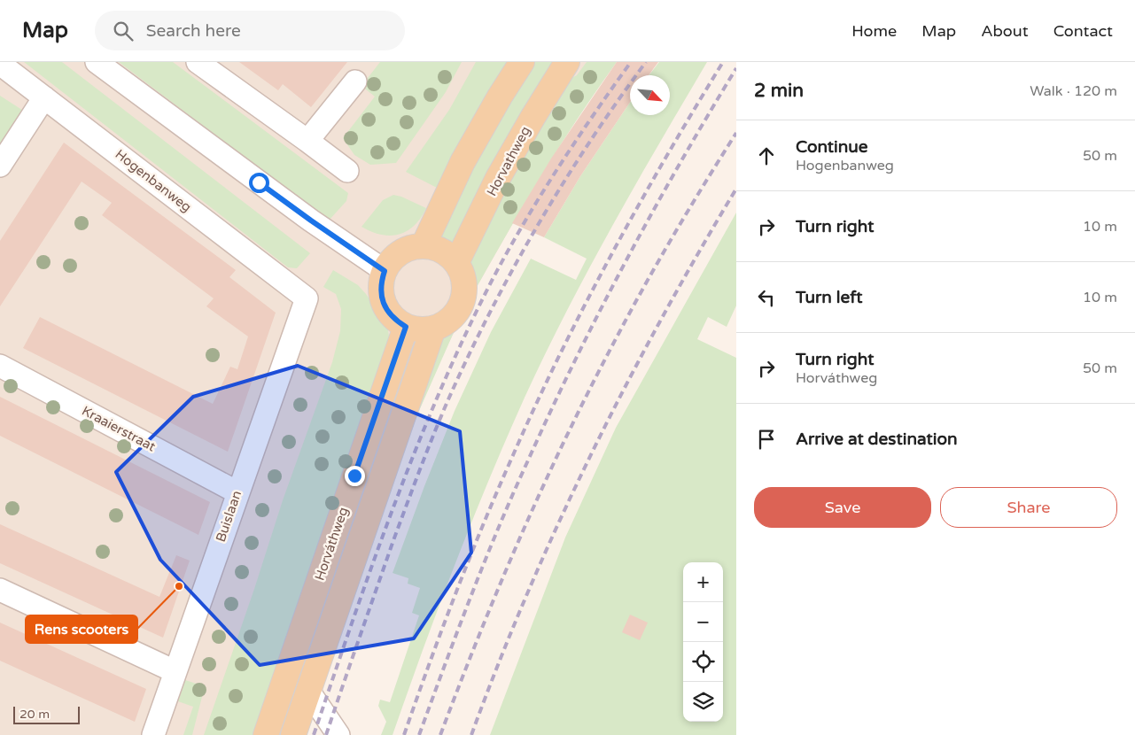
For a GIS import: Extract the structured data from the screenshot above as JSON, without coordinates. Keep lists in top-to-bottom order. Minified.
{"streets":{"main road":["Horvathweg","Horváthweg"],"street":["Hogenbanweg","Kraaierstraat","Buislaan"]},"crossings":[["Horvathweg","Horváthweg"],["Hogenbanweg","Buislaan"],["Kraaierstraat","Buislaan"]],"places":["Rens scooters"],"scale_bar":"20 m","north":"bottom right","page":{"header":"Map","search":"Search here","nav":["Home","Map","About","Contact"],"heading":["2 min","Walk · 120 m"],"list":[["Continue","Hogenbanweg","50 m"],["Turn right","10 m"],["Turn left","10 m"],["Turn right","Horváthweg","50 m"],"Arrive at destination"],"buttons":["Save","Share"],"map_buttons":["+","−"],"scale":"20 m"}}
